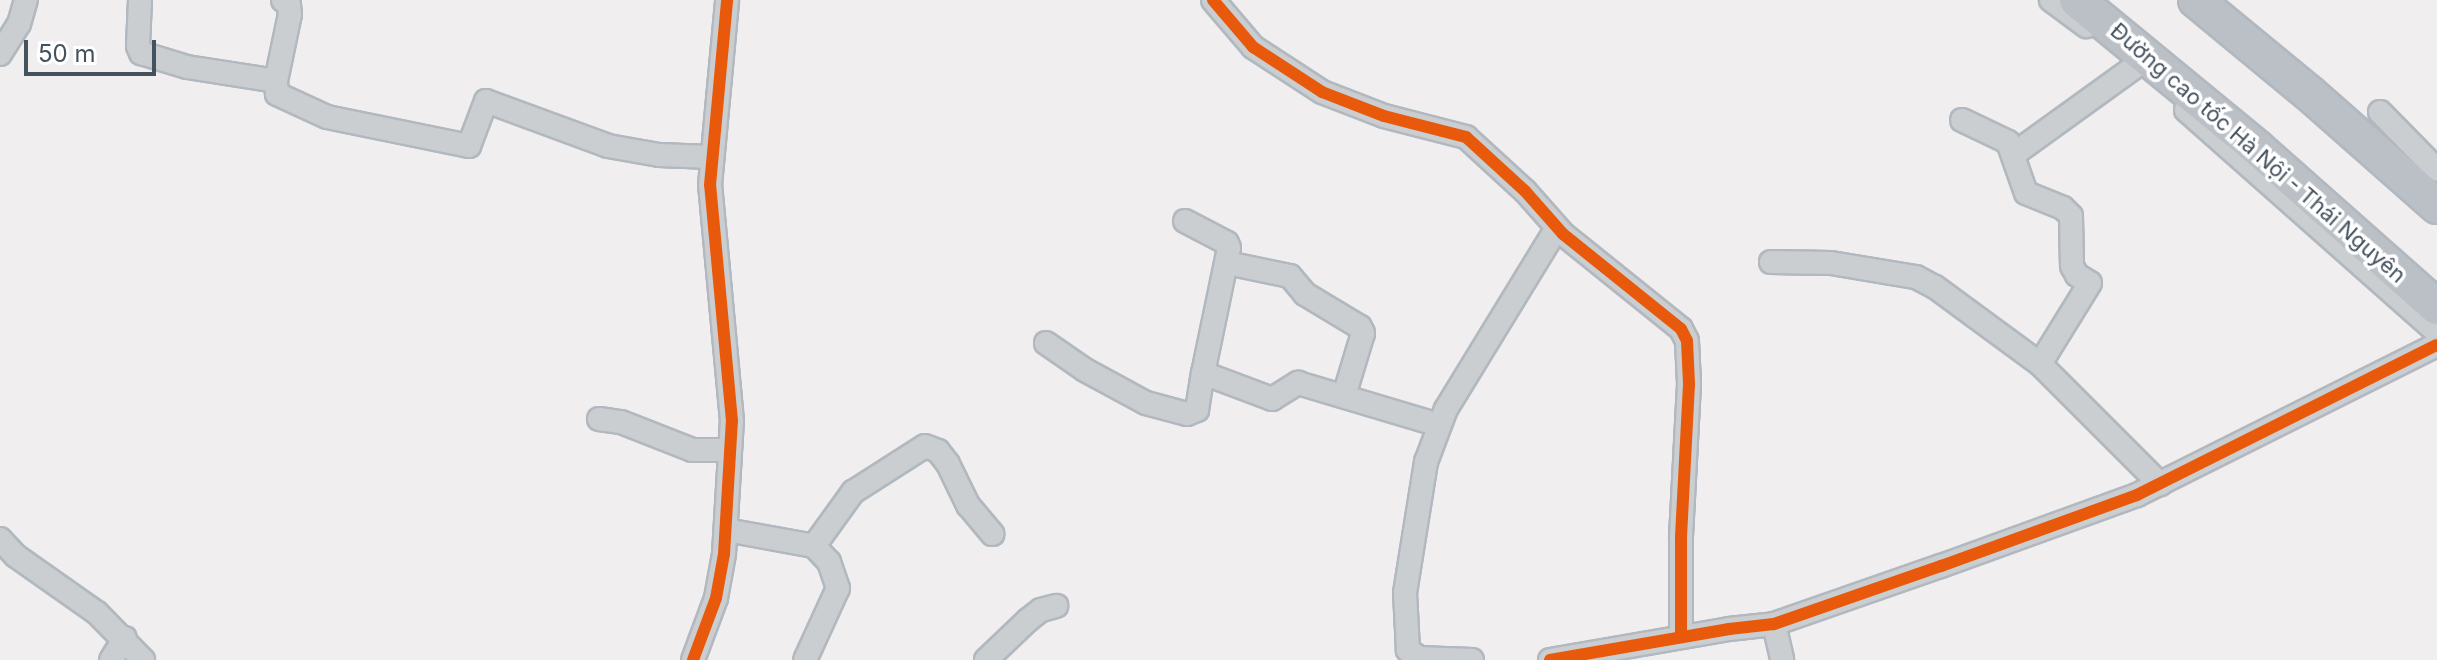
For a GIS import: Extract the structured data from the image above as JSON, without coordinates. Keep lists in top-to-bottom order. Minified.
{"streets":{"highway":["Đường cao tốc Hà Nội - Thái Nguyên"]},"scale_bar":"50 m"}
